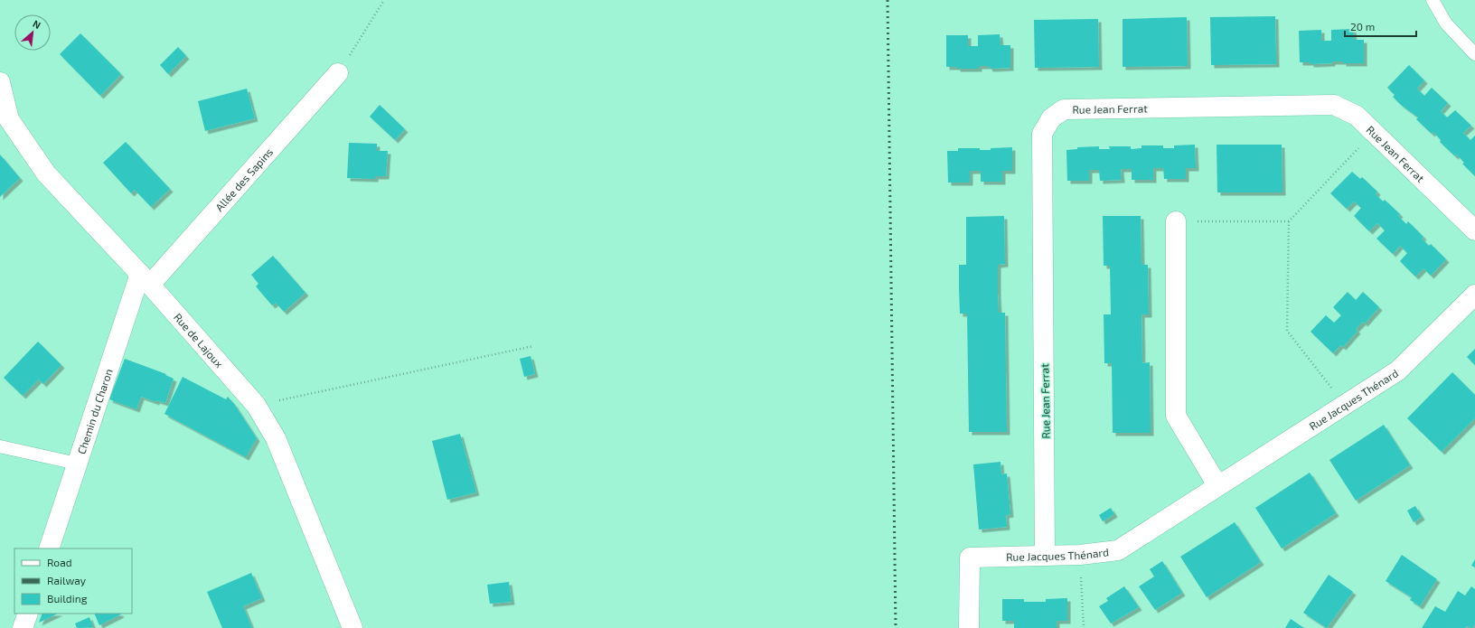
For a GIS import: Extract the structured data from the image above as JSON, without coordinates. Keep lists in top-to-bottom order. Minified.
{"streets":{"street":["Rue Jean Ferrat","Allée des Sapins","Rue de Lajoux","Rue Jacques Thénard","Chemin du Charon"]},"crossings":[["Rue Jean Ferrat","Rue Jacques Thénard"],["Allée des Sapins","Rue de Lajoux"],["Allée des Sapins","Chemin du Charon"],["Rue de Lajoux","Chemin du Charon"]],"legend":["Road","Railway","Building"],"scale_bar":"20 m","north":"top right"}
